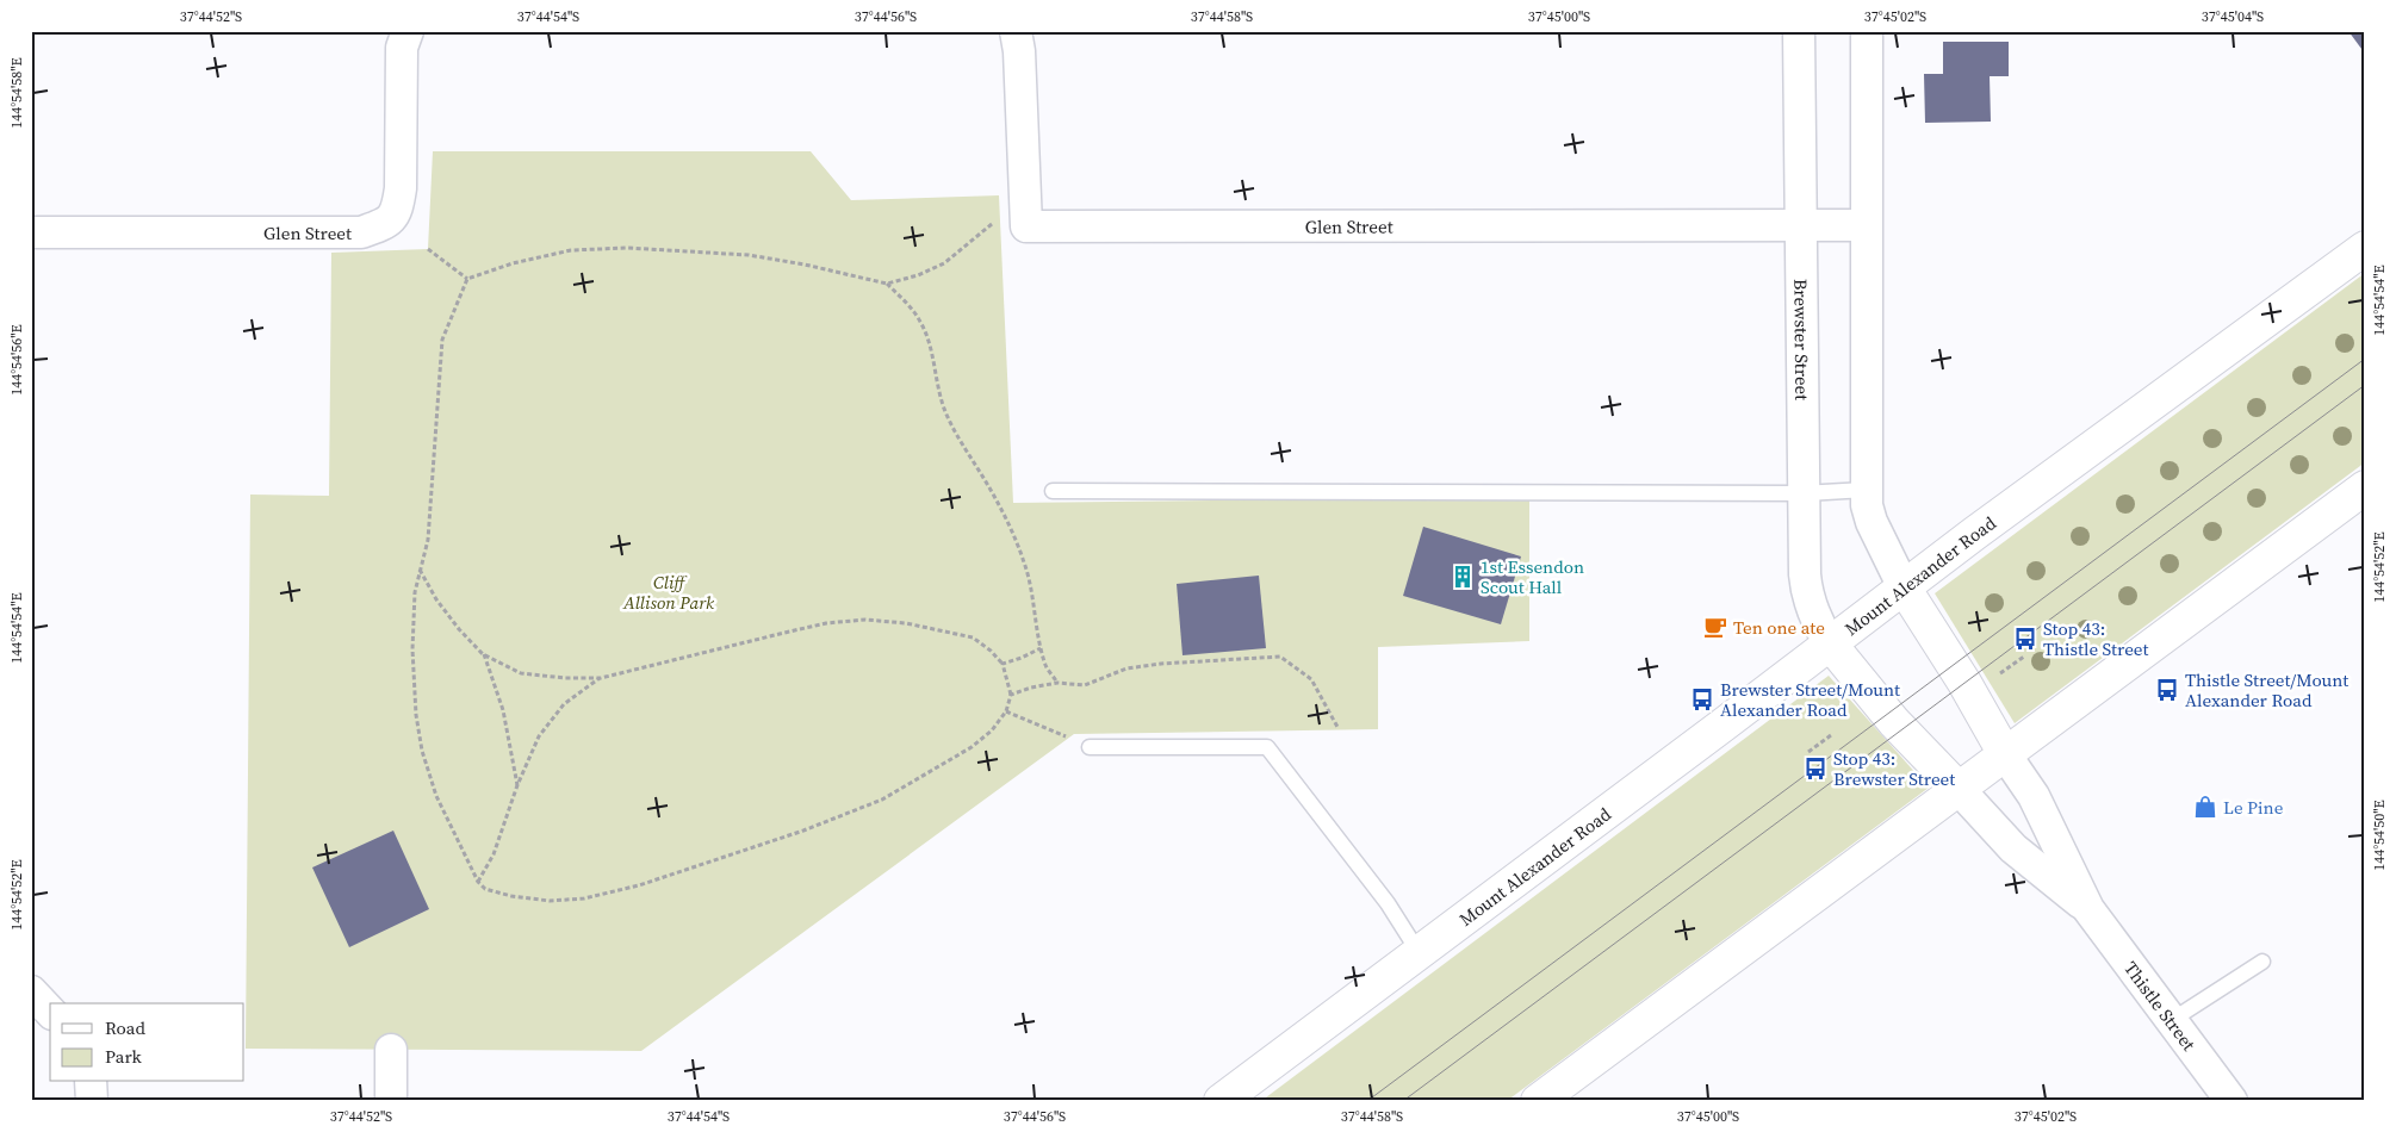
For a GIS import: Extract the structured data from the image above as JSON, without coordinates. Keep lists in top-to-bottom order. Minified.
{"streets":{"main road":["Mount Alexander Road"],"street":["Glen Street","Brewster Street","Thistle Street"]},"crossings":[["Glen Street","Brewster Street"],["Brewster Street","Mount Alexander Road"]],"parks":["Cliff Allison Park"],"places":{"building":["1st Essendon Scout Hall"],"cafe":["Ten one ate"],"bus stop":["Stop 43: Thistle Street","Thistle Street/Mount Alexander Road","Brewster Street/Mount Alexander Road","Stop 43: Brewster Street"],"shop":["Le Pine"]},"legend":["Road","Park"],"coordinates":["37°44'52\"S","37°44'54\"S","37°44'56\"S","37°44'58\"S","37°45'00\"S","37°45'02\"S","37°45'04\"S","144°54'58\"E","144°54'54\"E","144°54'56\"E","144°54'52\"E","144°54'50\"E"]}
